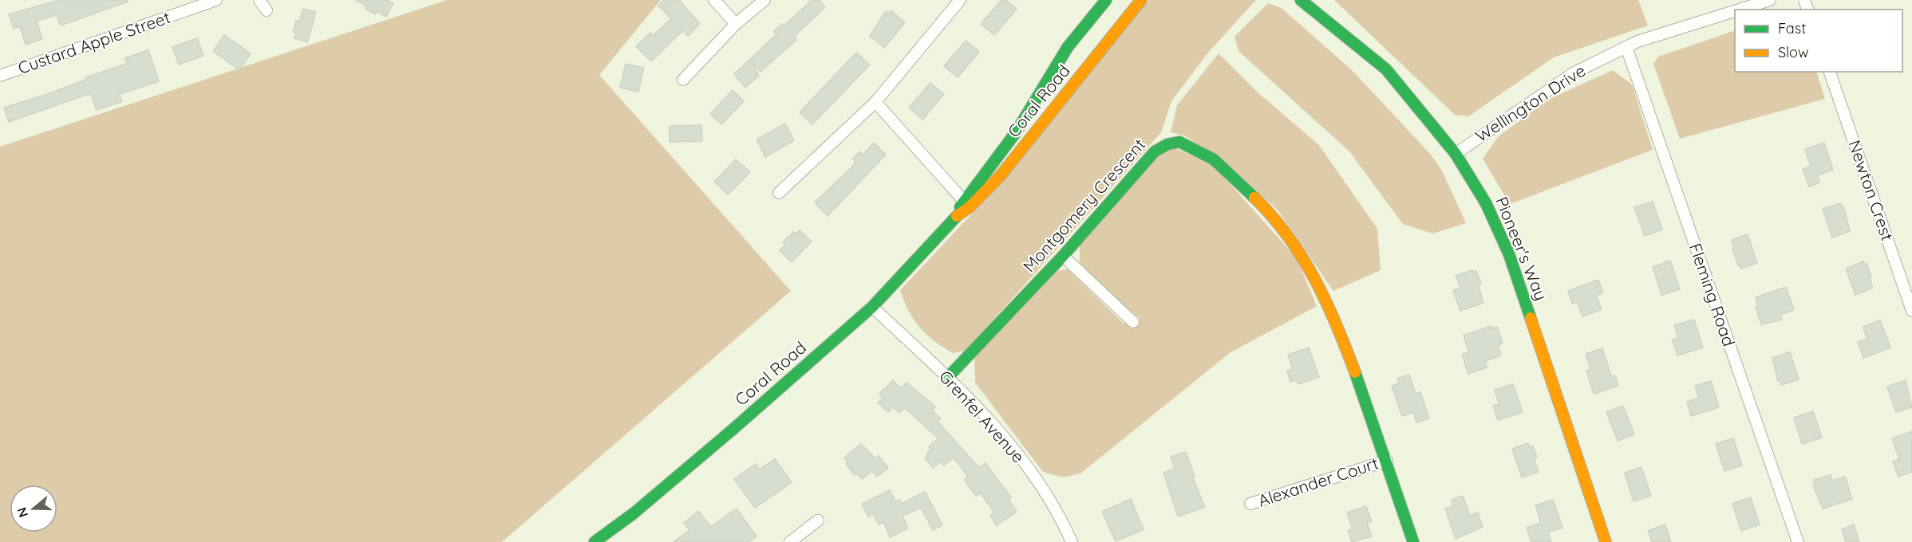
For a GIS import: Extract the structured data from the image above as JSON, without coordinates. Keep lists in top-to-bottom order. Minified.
{"streets":{"main road":["Coral Road","Montgomery Crescent","Pioneer's Way"],"street":["Custard Apple Street","Wellington Drive","Newton Crest","Fleming Road","Grenfel Avenue","Alexander Court"]},"crossings":[["Coral Road","Grenfel Avenue"],["Wellington Drive","Pioneer's Way"],["Wellington Drive","Fleming Road"],["Montgomery Crescent","Grenfel Avenue"],["Montgomery Crescent","Alexander Court"]],"legend":["Fast","Slow"],"north":"left"}
